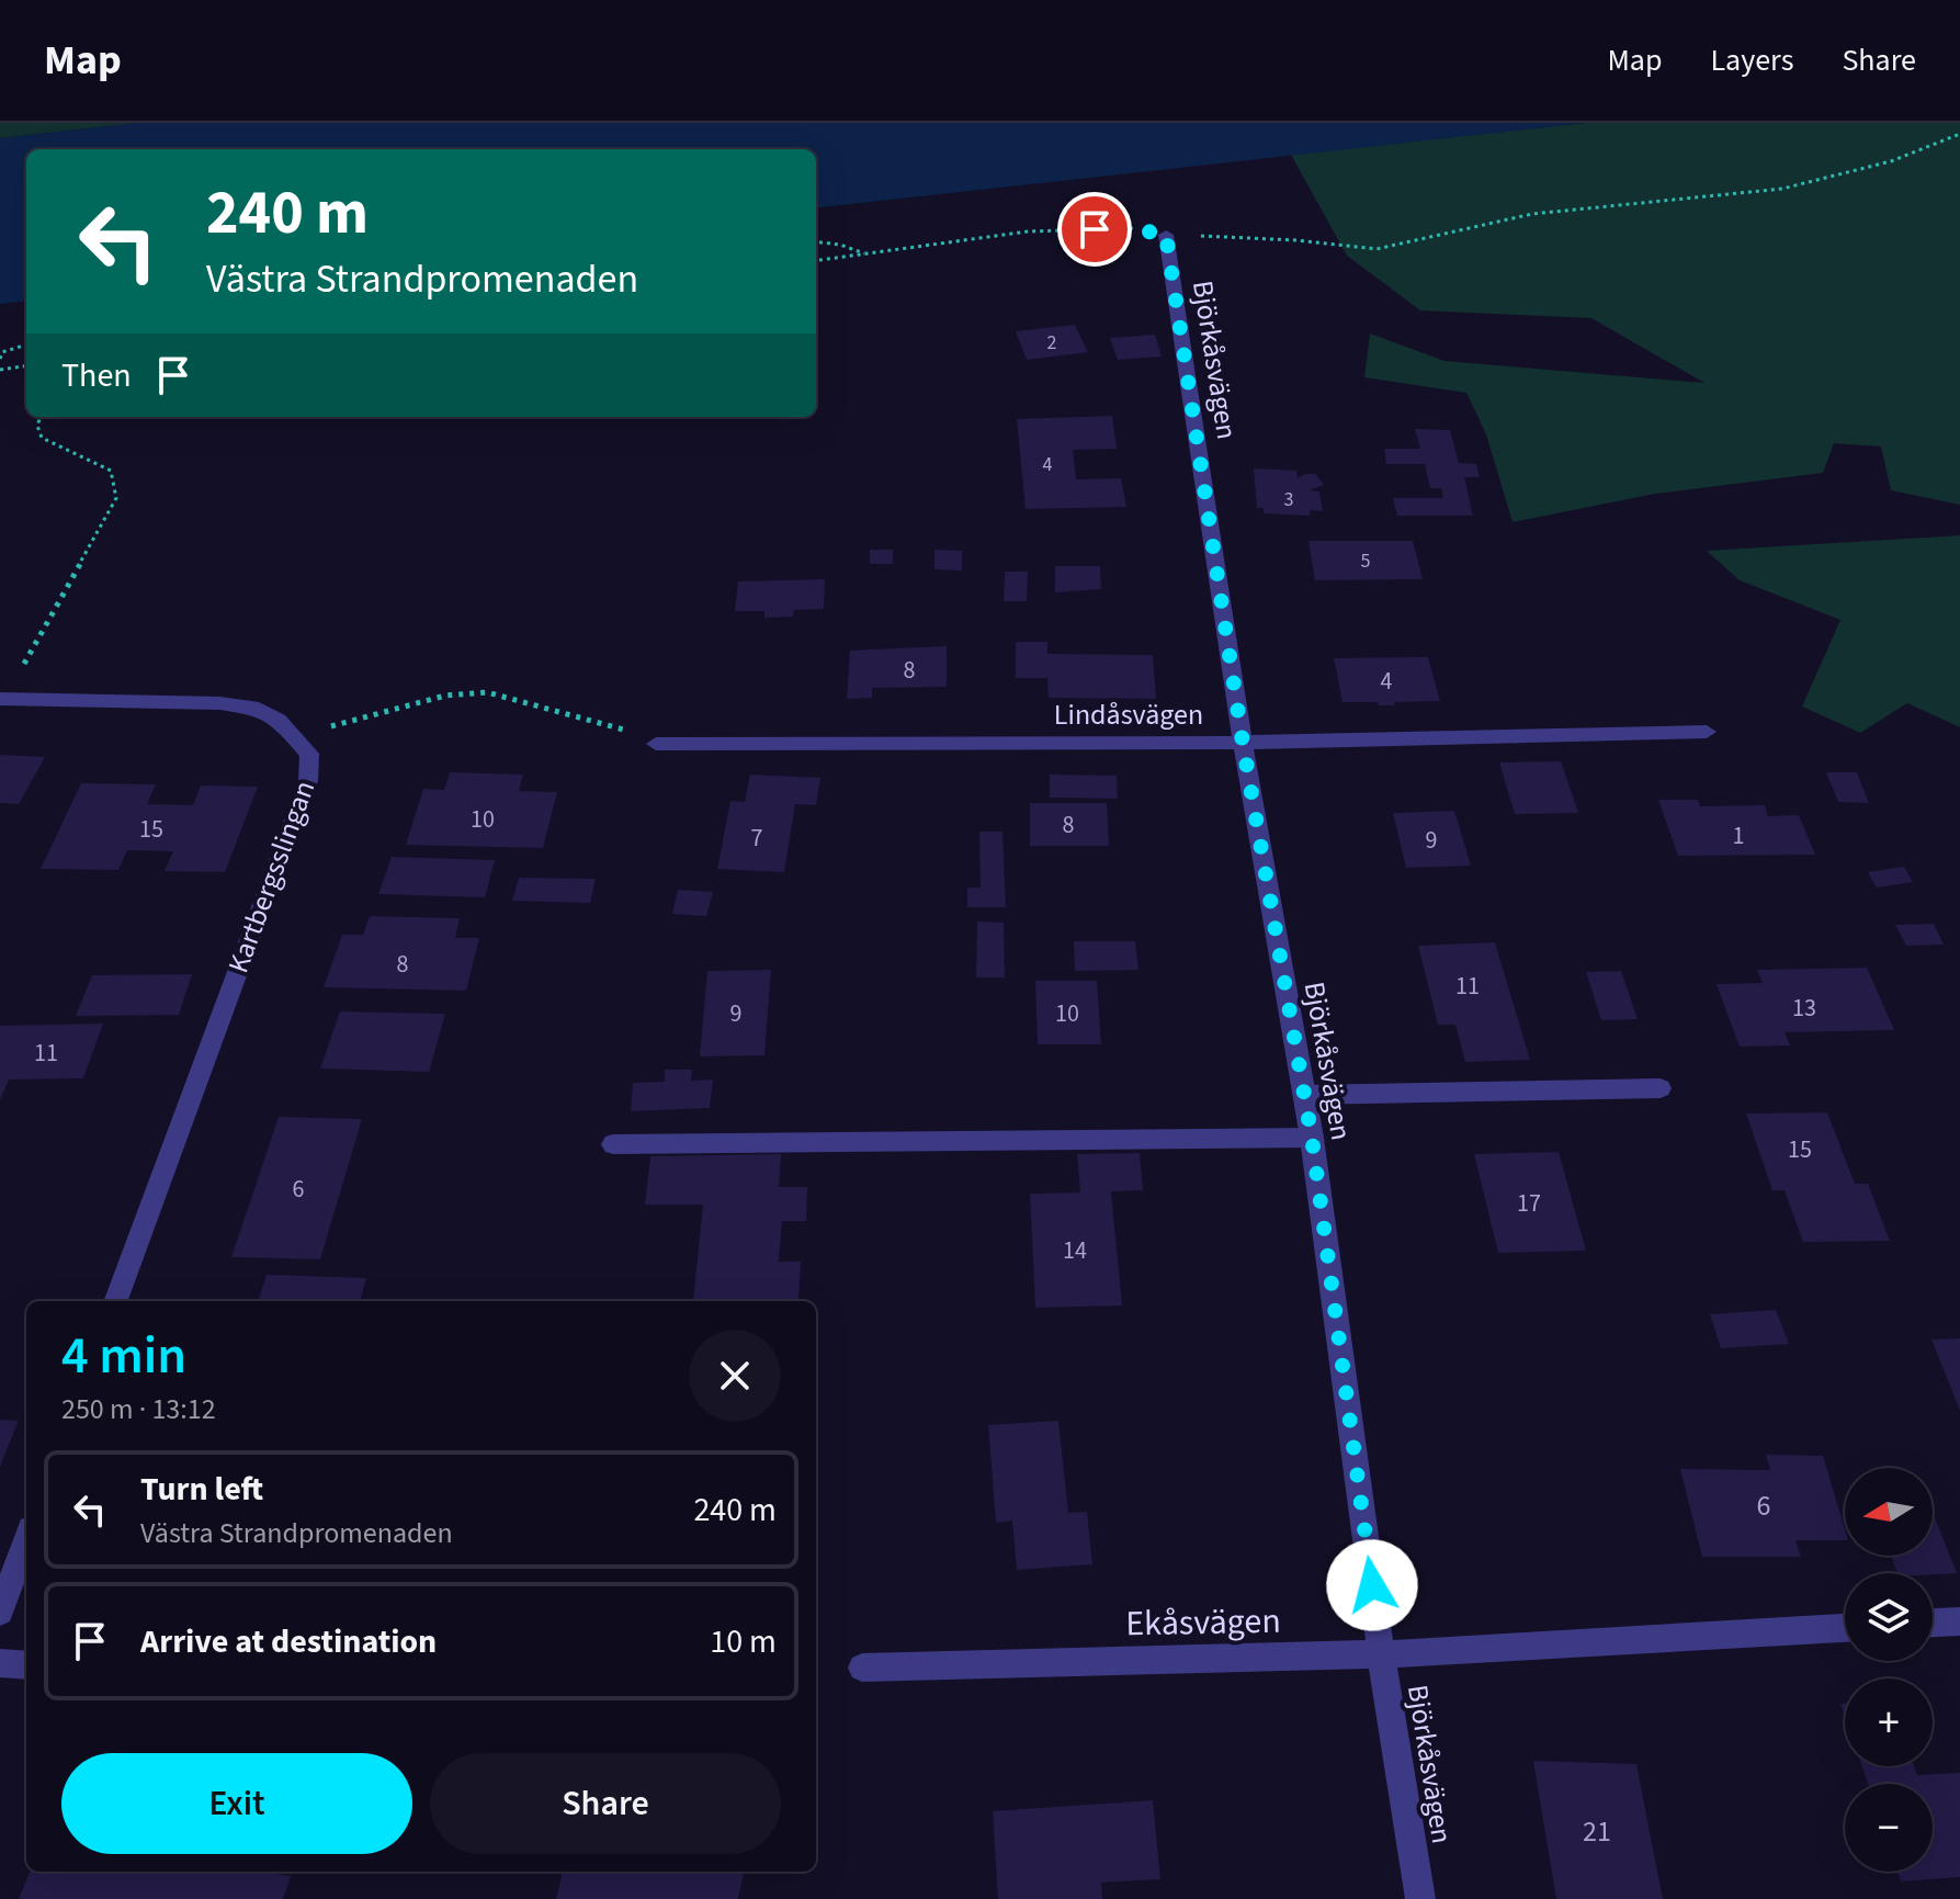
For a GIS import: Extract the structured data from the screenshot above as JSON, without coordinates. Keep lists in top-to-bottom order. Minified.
{"streets":{"street":["Björkåsvägen","Lindåsvägen","Kartbergsslingan","Ekåsvägen"]},"crossings":[["Björkåsvägen","Lindåsvägen"],["Björkåsvägen","Ekåsvägen"]],"house_numbers":["2","4","3","5","8","4","10","8","15","1","7","9","8","11","13","9","10","11","15","6","17","14","6","21"],"north":"left","page":{"header":"Map","nav":["Map","Layers","Share"],"turn":["240 m","Västra Strandpromenaden"],"then":"Then","heading":["4 min","250 m · 13:12"],"list":[{"name":"Turn left","note":"Västra Strandpromenaden","value":"240 m"},{"name":"Arrive at destination","value":"10 m"}],"map_buttons":["+","−"],"buttons":["Exit","Share"]}}
